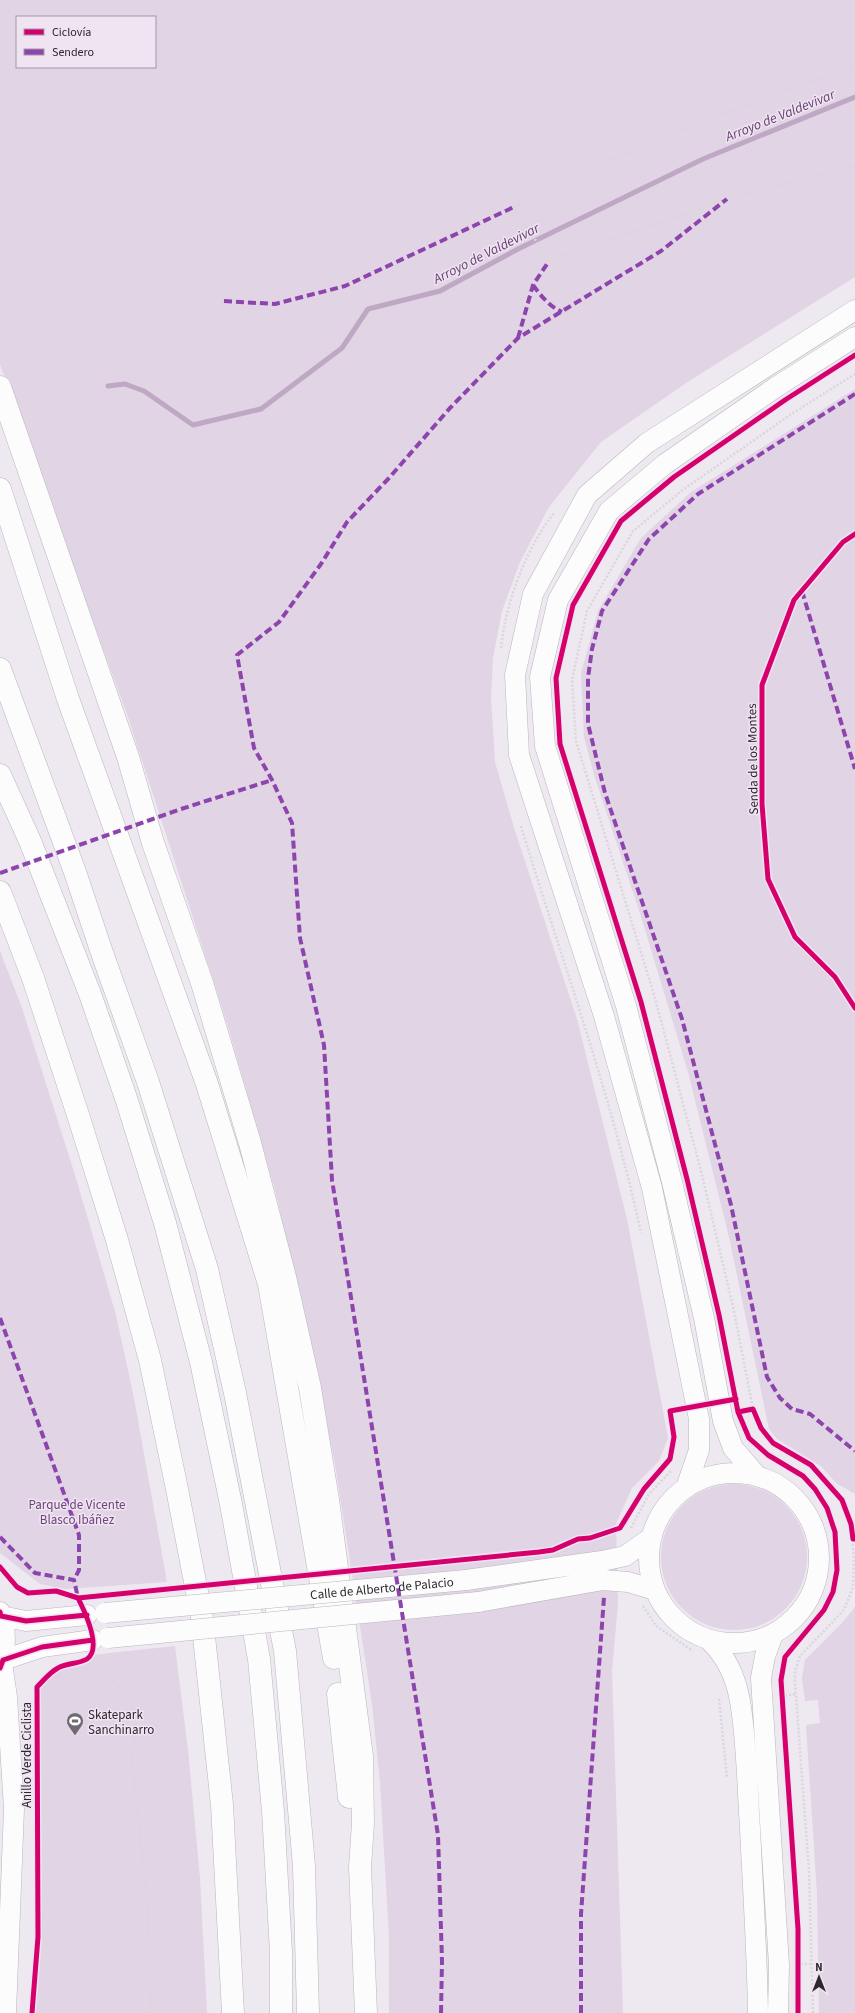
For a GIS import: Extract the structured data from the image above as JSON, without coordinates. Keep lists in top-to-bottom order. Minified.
{"streets":{"street":["Calle de Alberto de Palacio"],"cycle path":["Senda de los Montes","Anillo Verde Ciclista"]},"water":["Arroyo de Valdevivar"],"parks":["Parque de Vicente Blasco Ibáñez"],"places":{"sports":["Skatepark Sanchinarro"]},"legend":["Ciclovía","Sendero"],"north":"top"}
